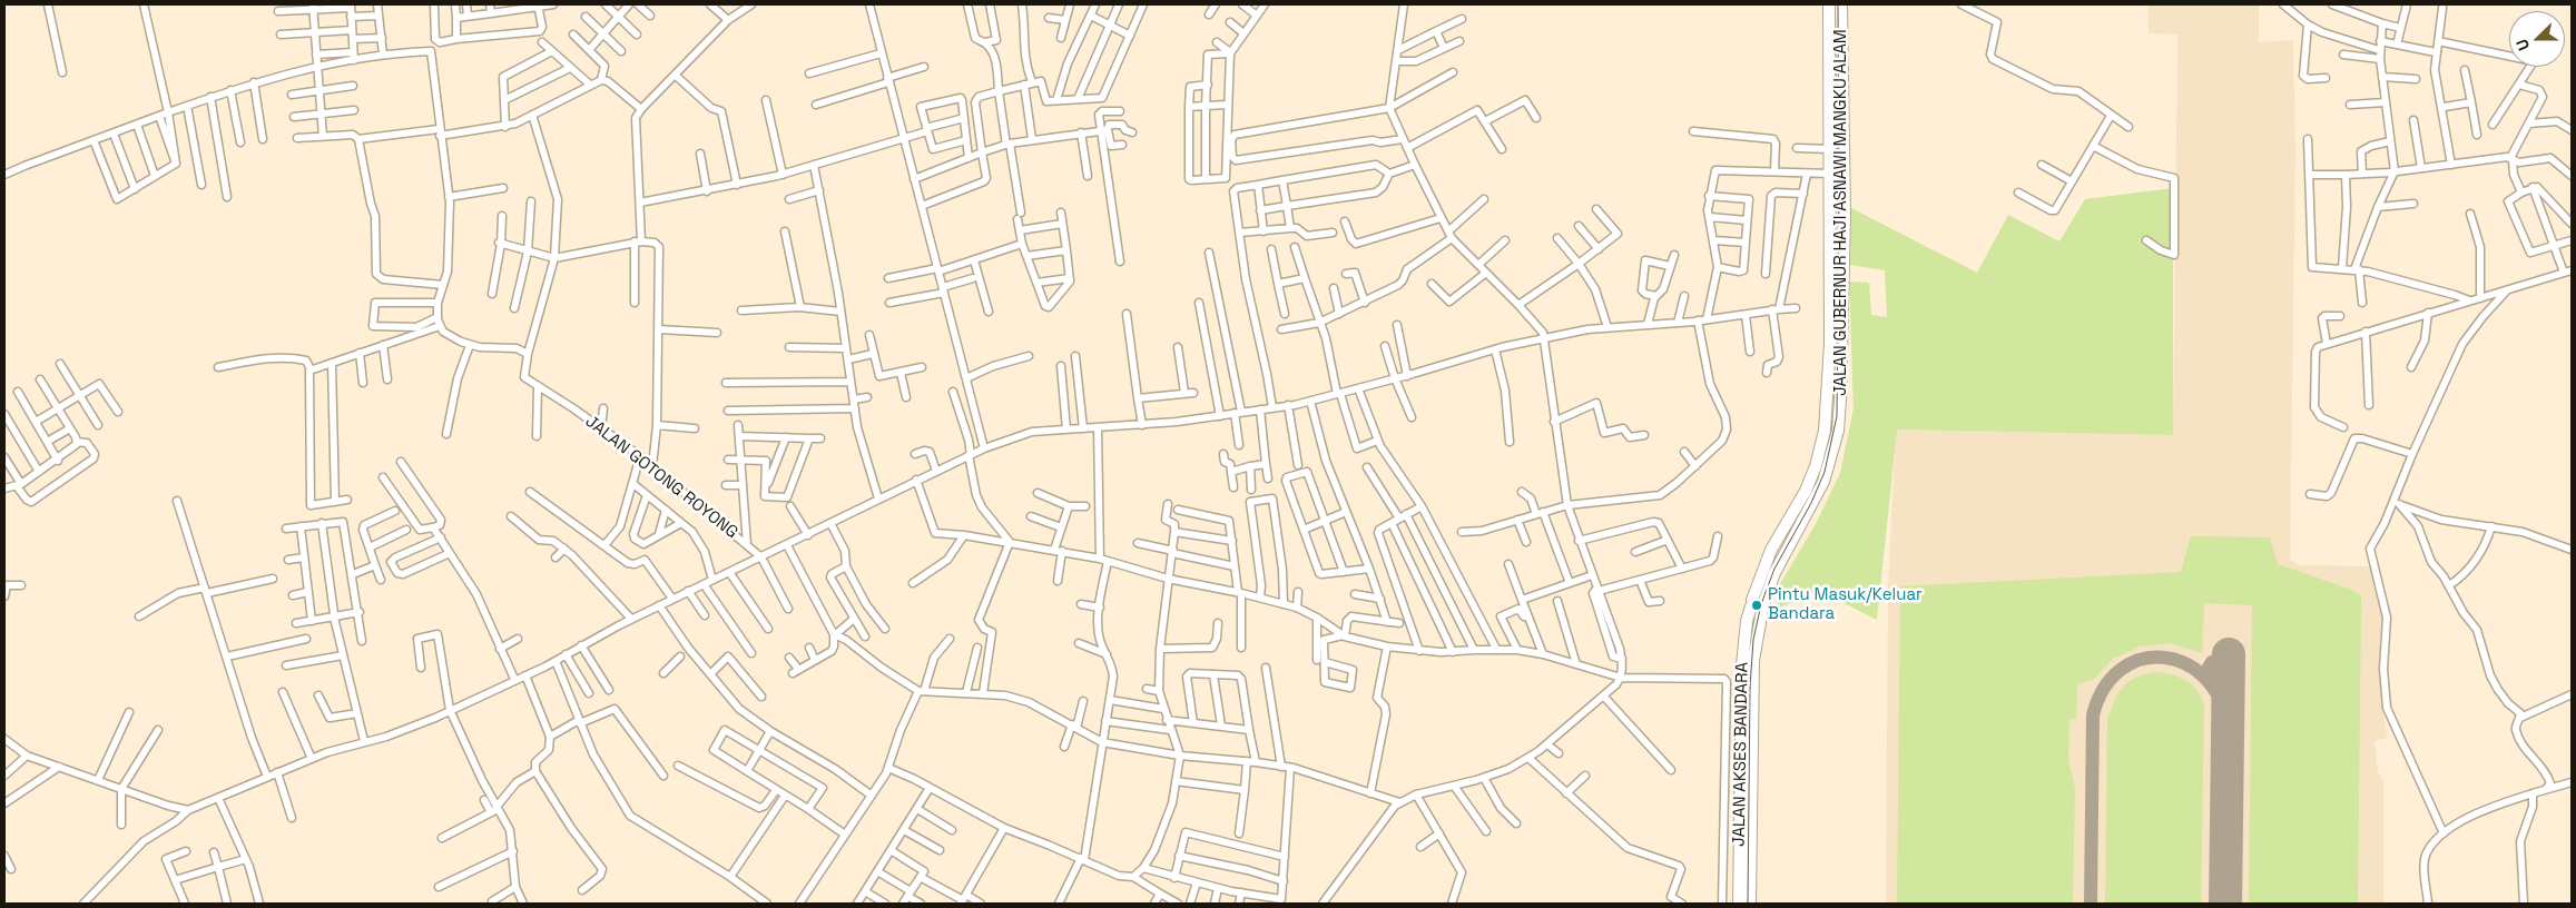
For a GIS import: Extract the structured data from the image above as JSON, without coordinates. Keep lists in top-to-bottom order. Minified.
{"streets":{"highway":["JALAN GUBERNUR HAJI ASNAWI MANGKU ALAM","JALAN AKSES BANDARA"],"street":["JALAN GOTONG ROYONG"]},"crossings":[["JALAN GUBERNUR HAJI ASNAWI MANGKU ALAM","JALAN AKSES BANDARA"]],"places":["Pintu Masuk/Keluar Bandara"],"north":"left"}
